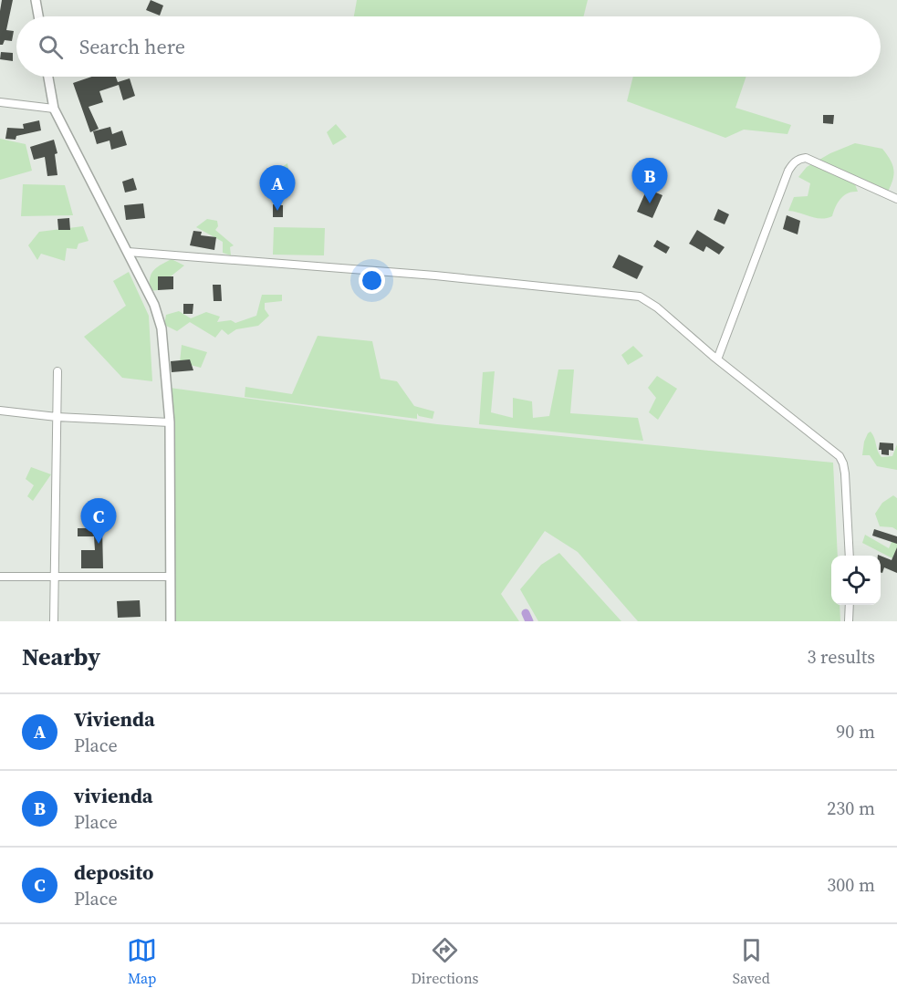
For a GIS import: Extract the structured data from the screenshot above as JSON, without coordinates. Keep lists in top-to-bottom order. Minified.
{"page":{"search":"Search here","pins":["B","A","C"],"heading":["Nearby","3 results"],"list":[{"mark":"A","name":"Vivienda","note":"Place","value":"90 m"},{"mark":"B","name":"vivienda","note":"Place","value":"230 m"},{"mark":"C","name":"deposito","note":"Place","value":"300 m"}],"nav":["Map","Directions","Saved"]}}
